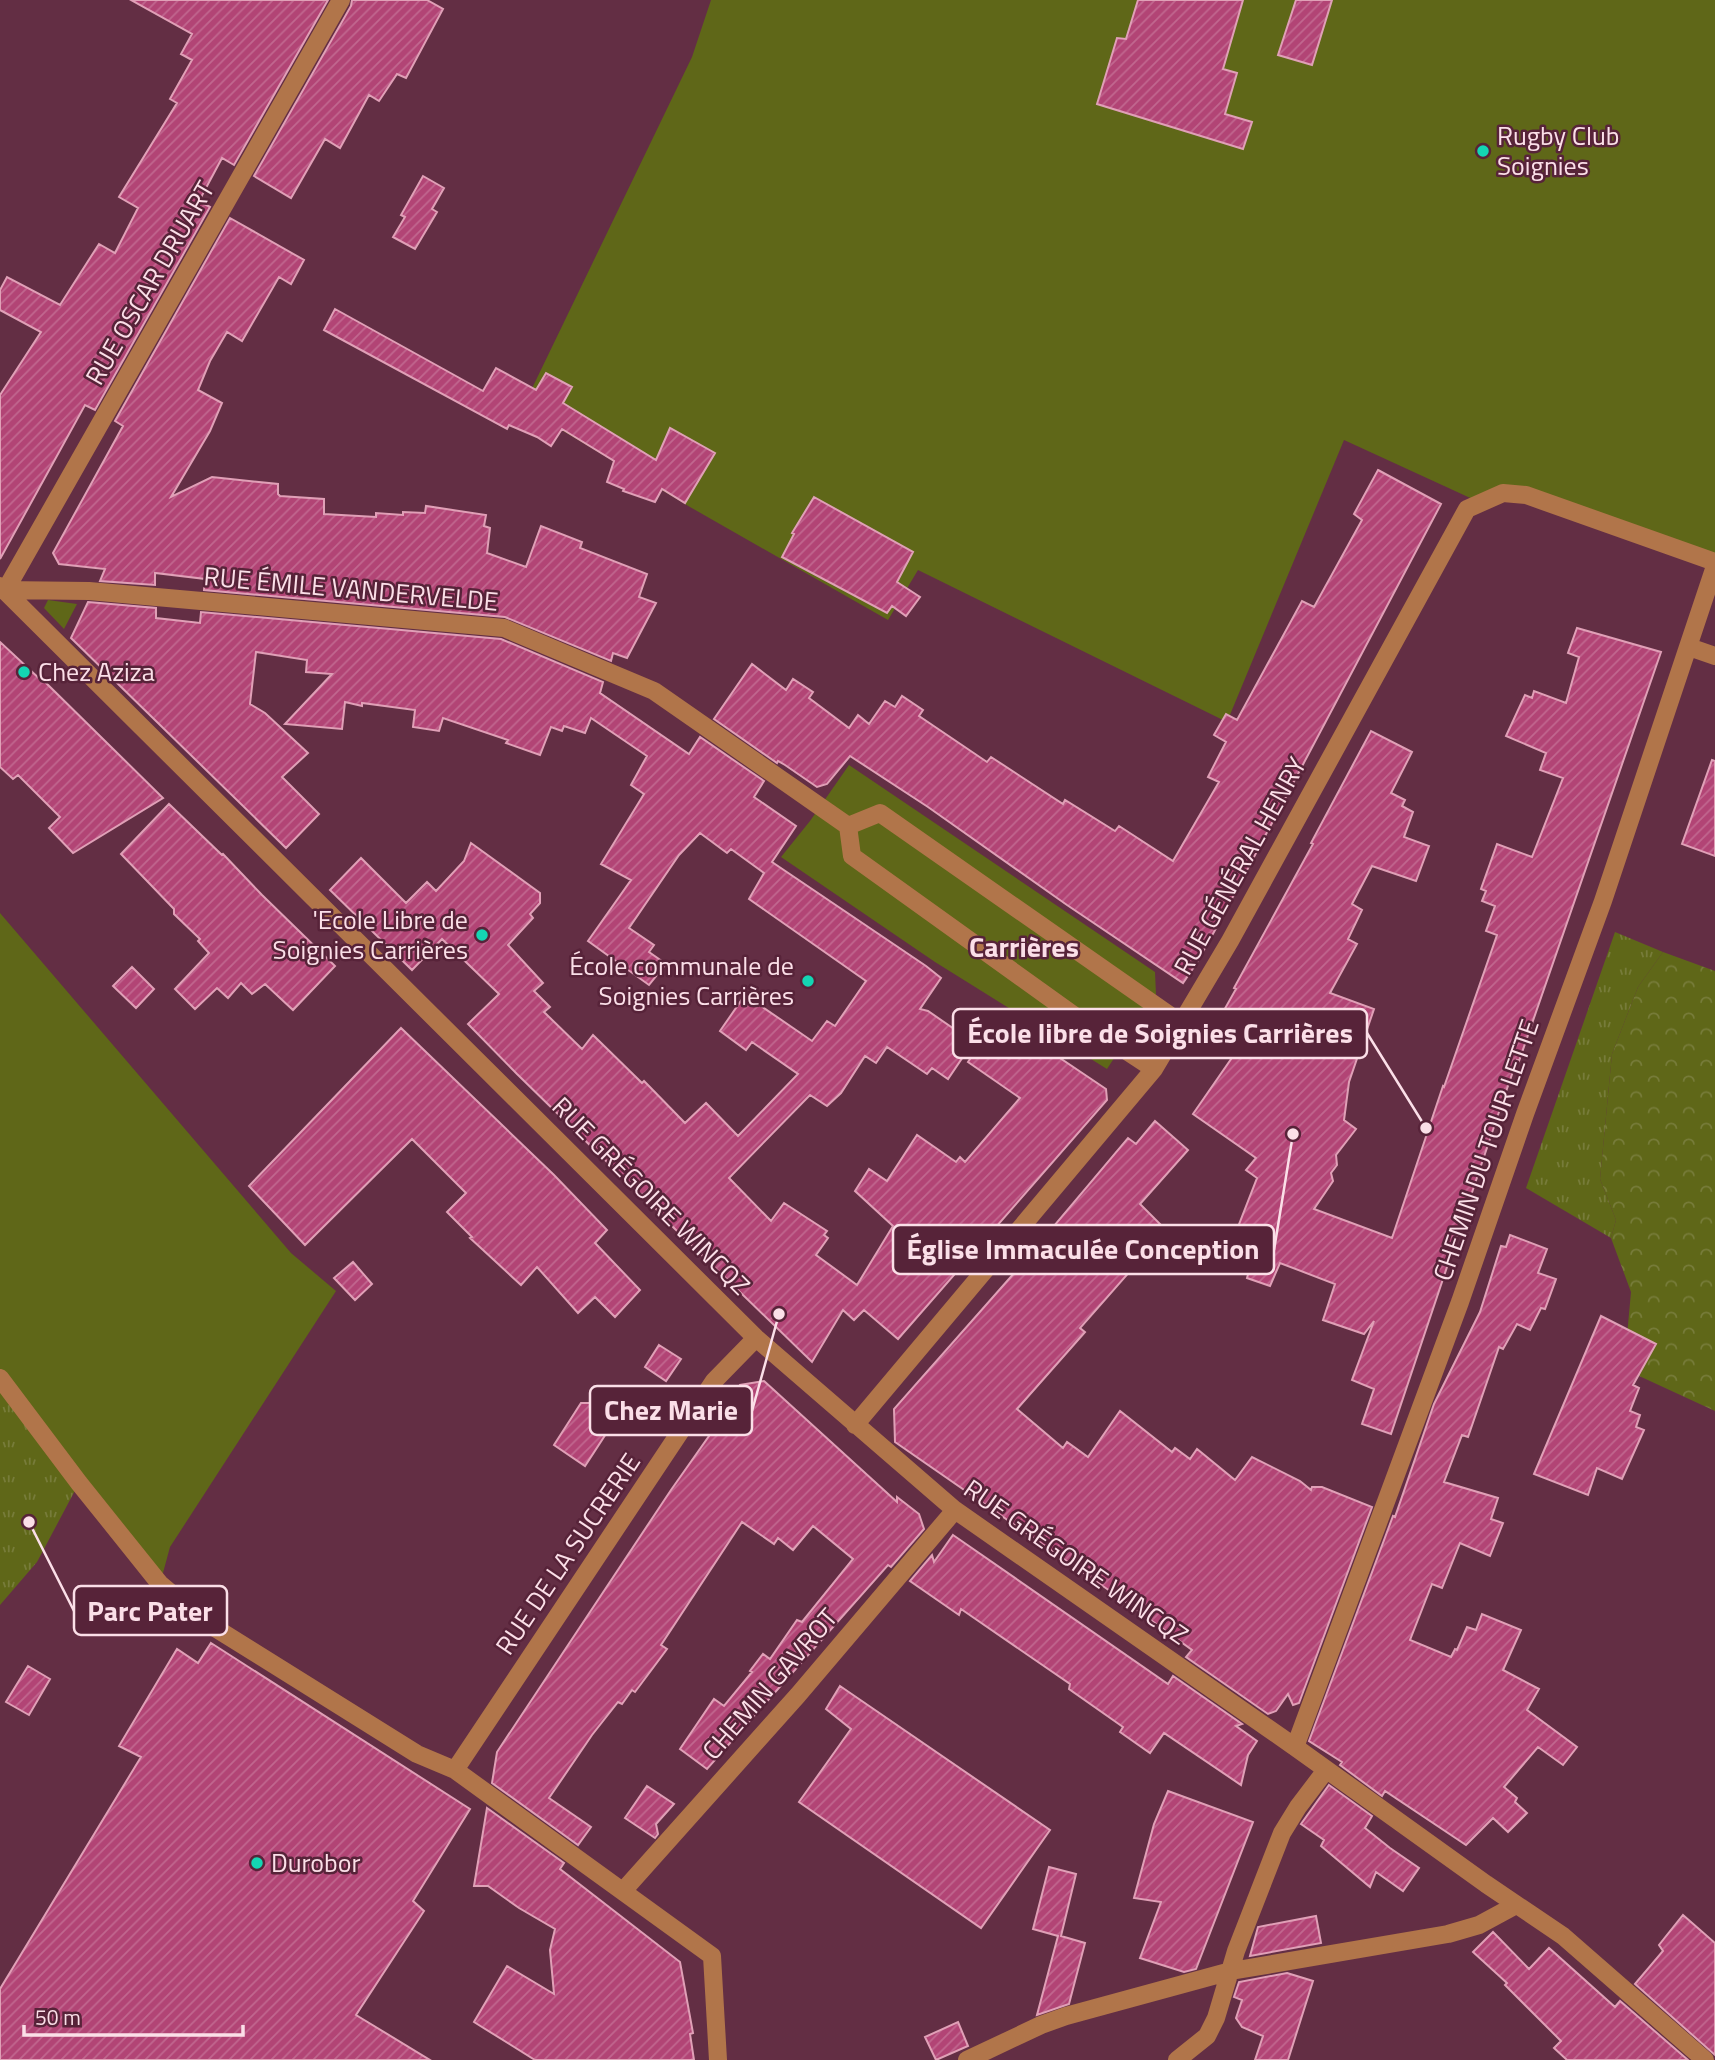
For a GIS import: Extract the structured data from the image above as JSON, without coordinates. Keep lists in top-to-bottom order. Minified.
{"streets":{"street":["RUE OSCAR DRUART","RUE ÉMILE VANDERVELDE","RUE GÉNÉRAL HENRY","CHEMIN DU TOUR LETTE","RUE GRÉGOIRE WINCQZ","RUE DE LA SUCRERIE","CHEMIN GAVROT"]},"crossings":[["RUE OSCAR DRUART","RUE ÉMILE VANDERVELDE"],["RUE OSCAR DRUART","RUE GRÉGOIRE WINCQZ"],["RUE ÉMILE VANDERVELDE","RUE GRÉGOIRE WINCQZ"],["RUE GÉNÉRAL HENRY","CHEMIN DU TOUR LETTE"],["RUE GÉNÉRAL HENRY","RUE GRÉGOIRE WINCQZ"],["CHEMIN DU TOUR LETTE","RUE GRÉGOIRE WINCQZ"],["RUE GRÉGOIRE WINCQZ","RUE DE LA SUCRERIE"],["RUE GRÉGOIRE WINCQZ","CHEMIN GAVROT"]],"districts":["Carrières"],"places":["Rugby Club Soignies","Chez Aziza","'Ecole Libre de Soignies Carrières","École communale de Soignies Carrières","École libre de Soignies Carrières","Église Immaculée Conception","Chez Marie","Parc Pater","Durobor"],"scale_bar":"50 m"}
